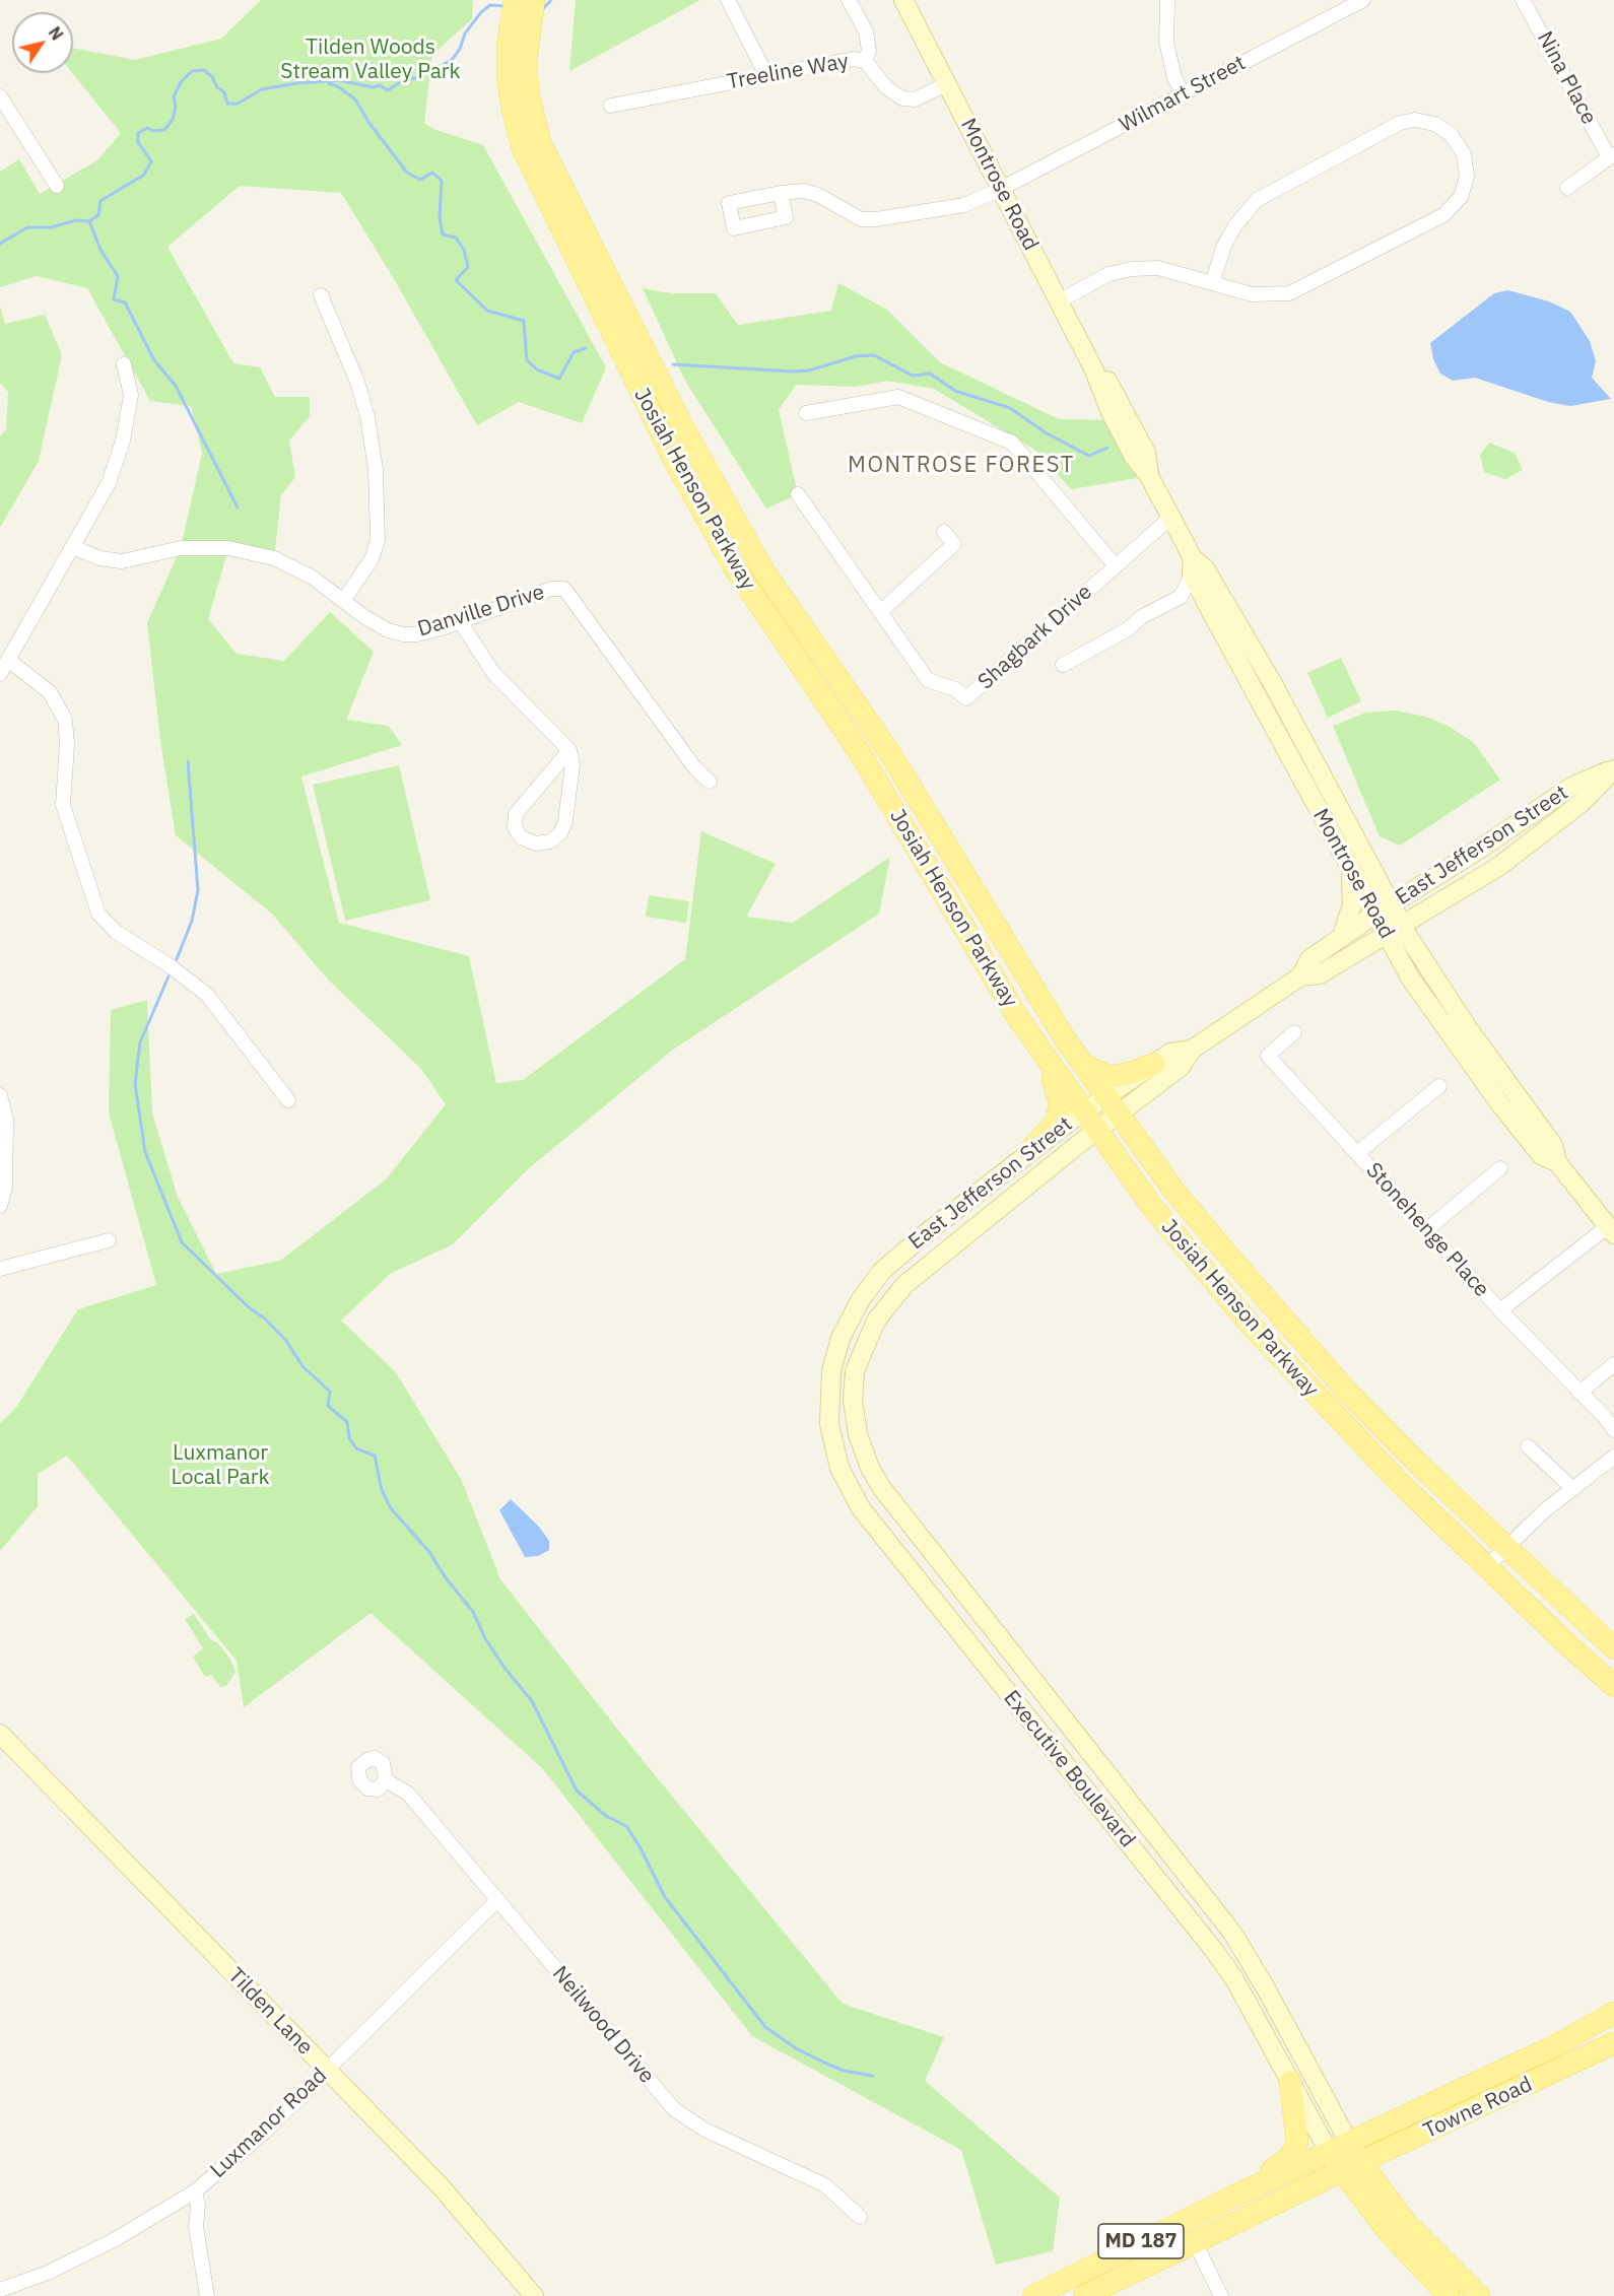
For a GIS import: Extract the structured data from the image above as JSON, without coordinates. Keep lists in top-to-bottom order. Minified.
{"streets":{"main road":["Josiah Henson Parkway","Executive Boulevard","Towne Road","MD 187"],"street":["Treeline Way","Nina Place","Wilmart Street","Montrose Road","Danville Drive","Shagbark Drive","East Jefferson Street","Stonehenge Place","Tilden Lane","Neilwood Drive","Luxmanor Road"]},"crossings":[["Treeline Way","Montrose Road"],["Wilmart Street","Montrose Road"],["Montrose Road","Shagbark Drive"],["Montrose Road","East Jefferson Street"],["Josiah Henson Parkway","East Jefferson Street"],["East Jefferson Street","Executive Boulevard"],["Executive Boulevard","Towne Road"],["Executive Boulevard","MD 187"],["Tilden Lane","Luxmanor Road"],["Neilwood Drive","Luxmanor Road"],["Towne Road","MD 187"]],"districts":["MONTROSE FOREST"],"parks":["Tilden Woods Stream Valley Park","Luxmanor Local Park"],"north":"top right"}
